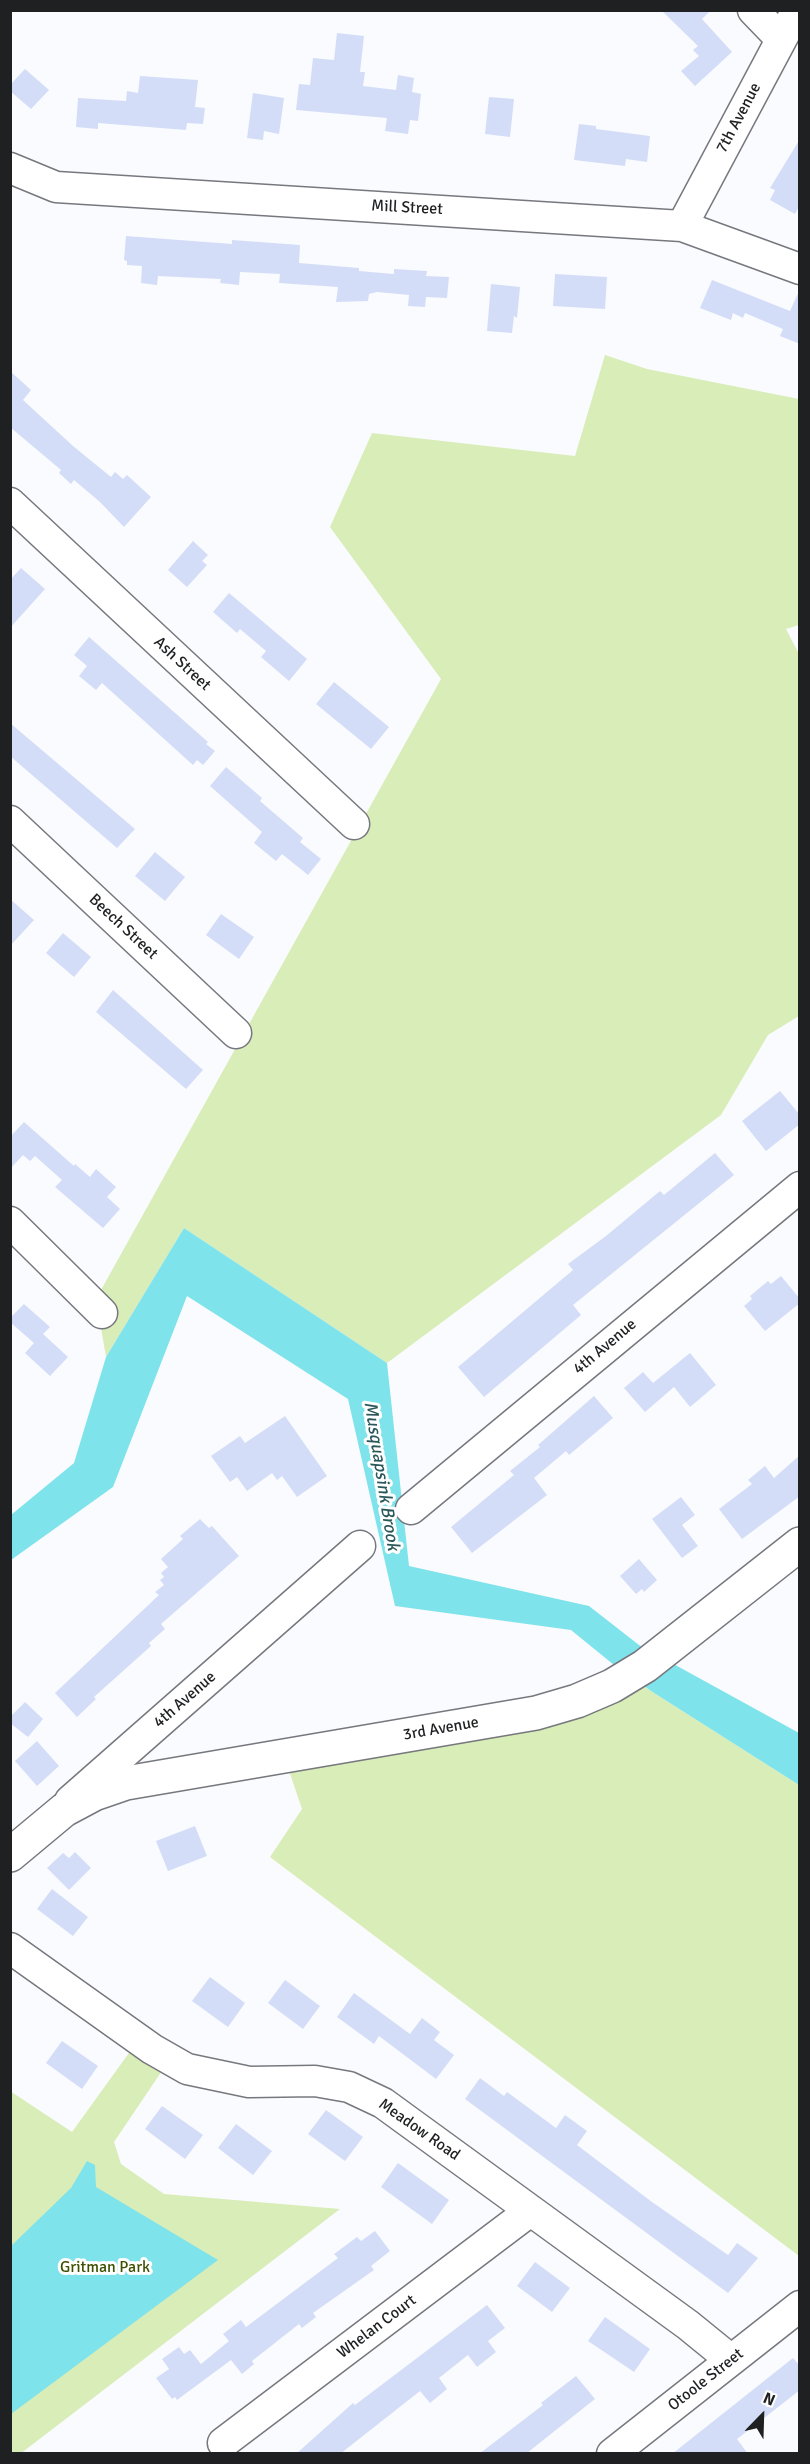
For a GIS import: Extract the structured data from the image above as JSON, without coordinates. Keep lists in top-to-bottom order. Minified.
{"streets":{"main road":["4th Avenue","3rd Avenue"],"street":["7th Avenue","Mill Street","Ash Street","Beech Street","Meadow Road","Whelan Court","Otoole Street"]},"crossings":[["7th Avenue","Mill Street"],["4th Avenue","3rd Avenue"],["Meadow Road","Whelan Court"],["Meadow Road","Otoole Street"]],"water":["Musquapsink Brook"],"parks":["Gritman Park"],"north":"top right"}
